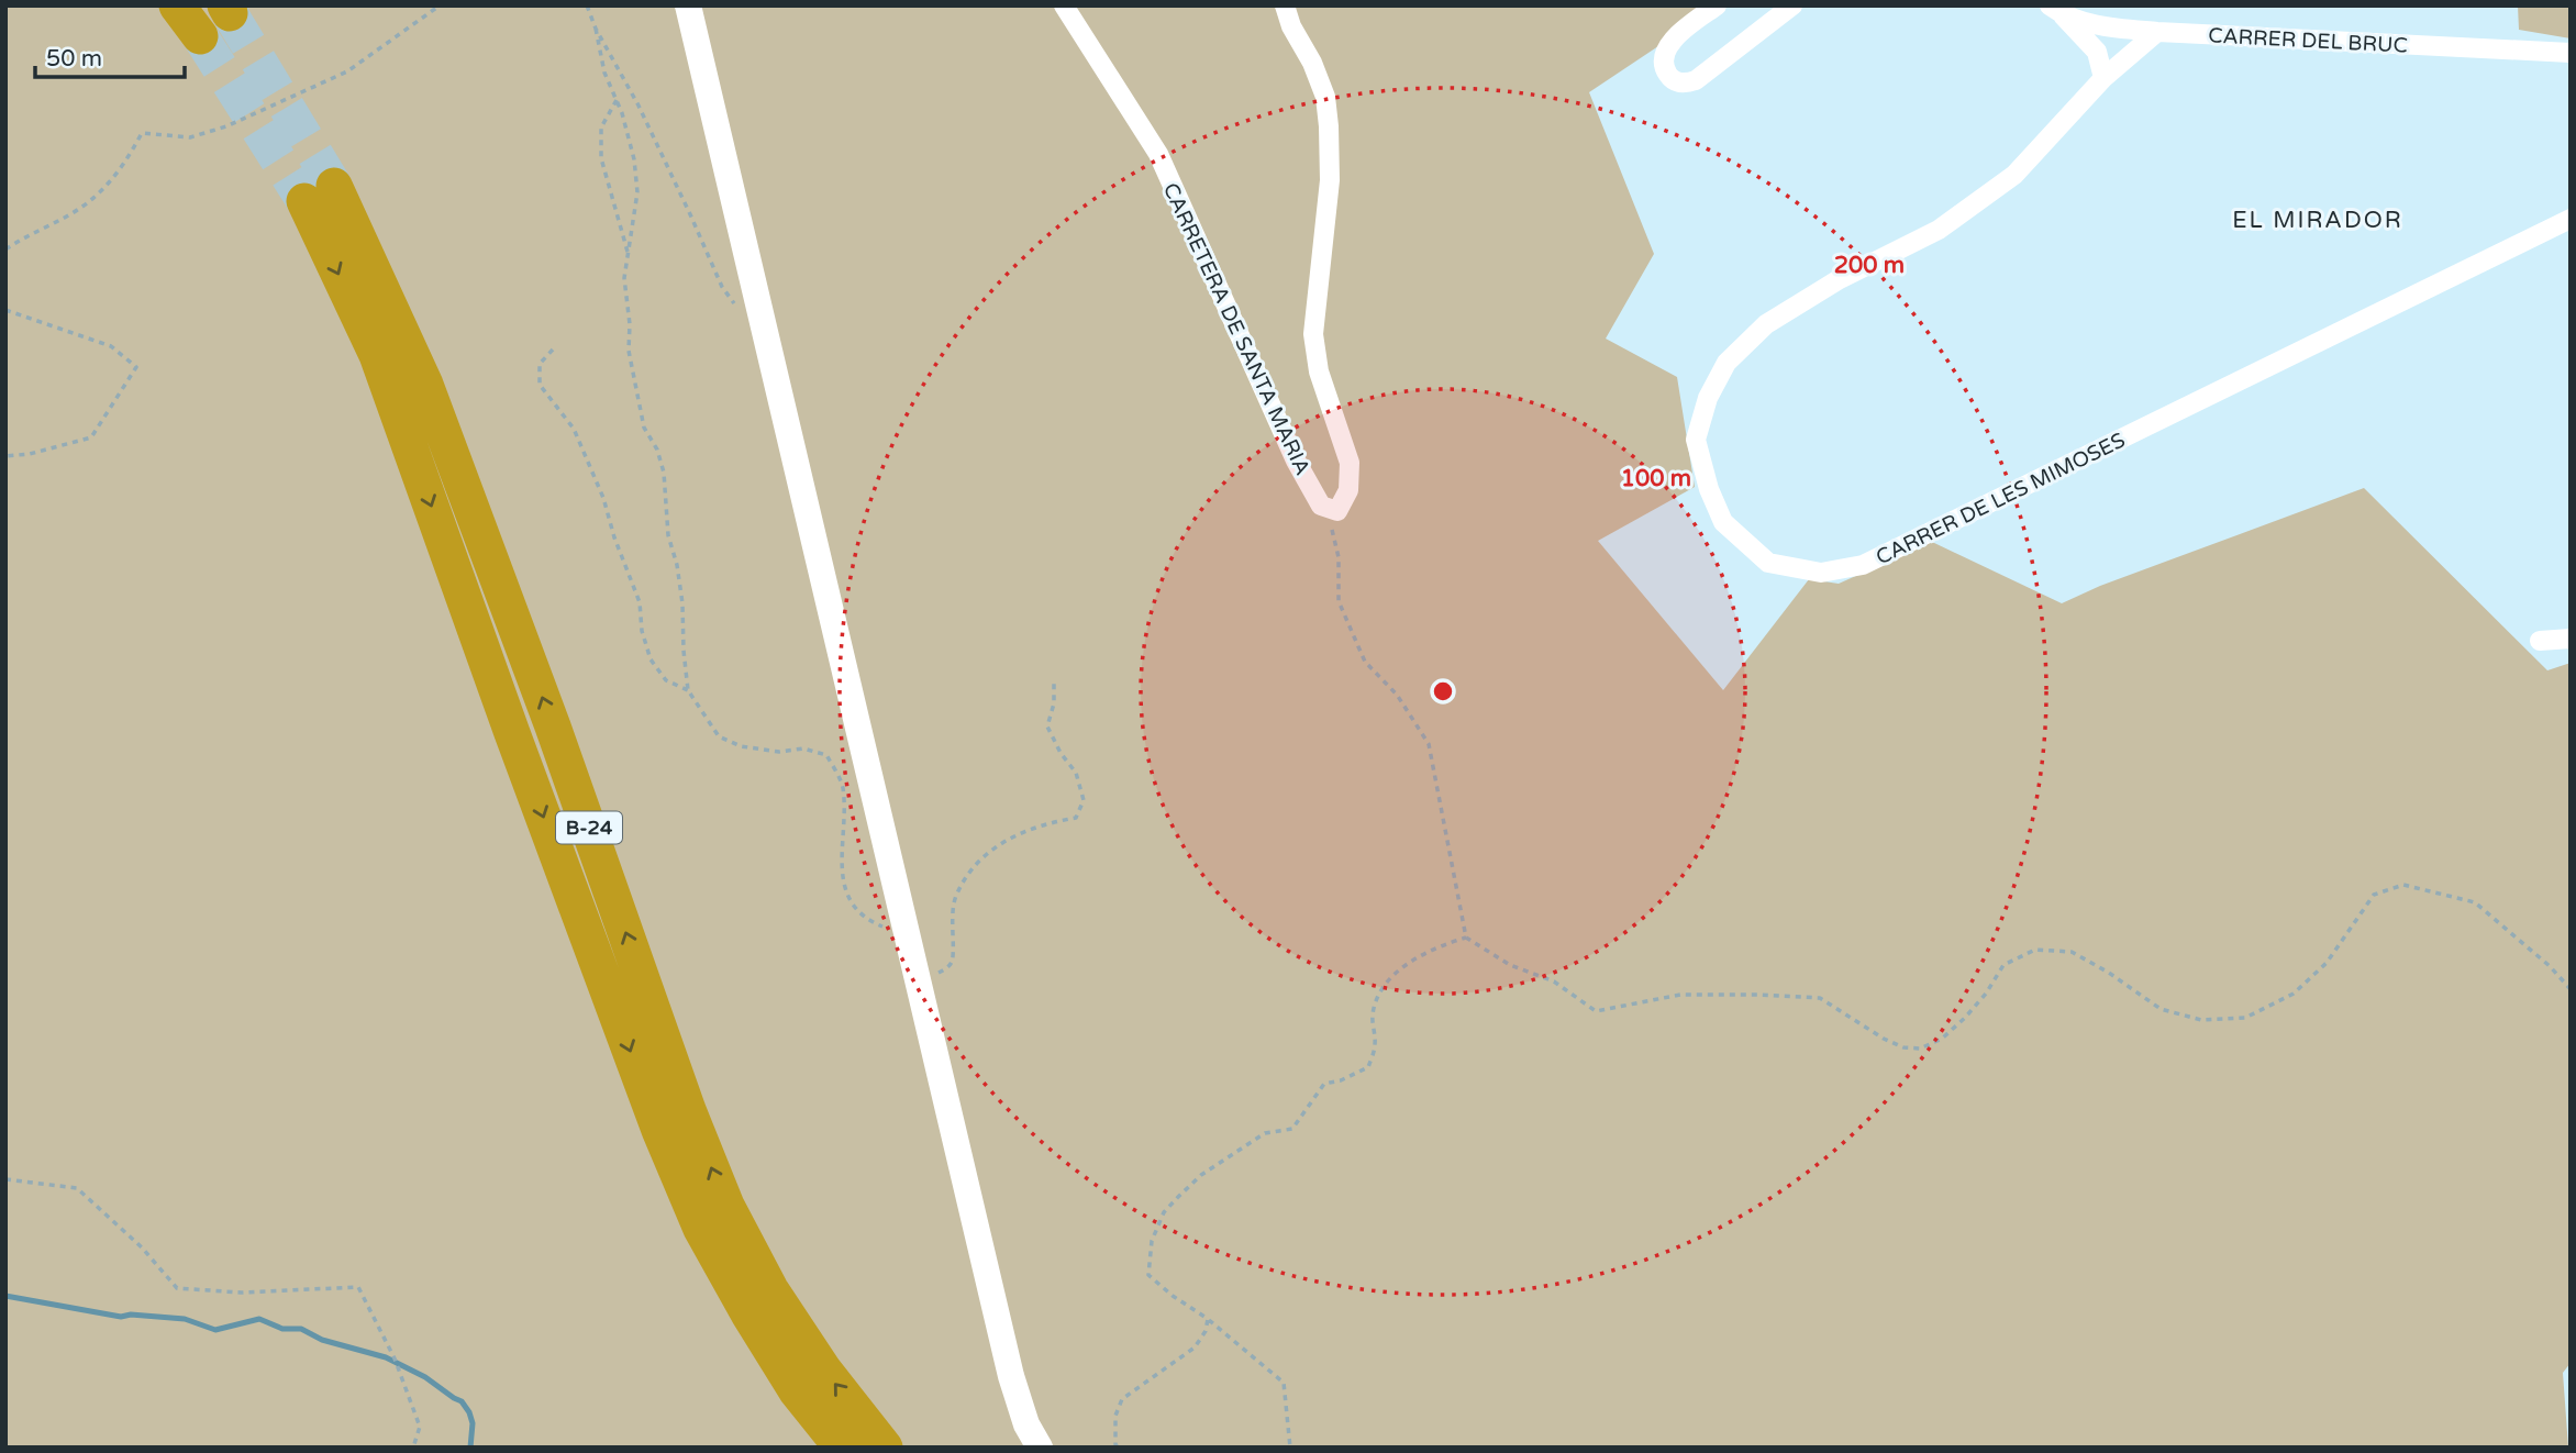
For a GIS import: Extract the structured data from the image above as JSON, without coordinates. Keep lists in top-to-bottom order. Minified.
{"streets":{"highway":["B-24"],"street":["CARRER DEL BRUC","CARRETERA DE SANTA MARIA","CARRER DE LES MIMOSES"]},"crossings":[["CARRER DEL BRUC","CARRER DE LES MIMOSES"]],"districts":["EL MIRADOR"],"scale_bar":"50 m","rings":["200 m","100 m"]}
